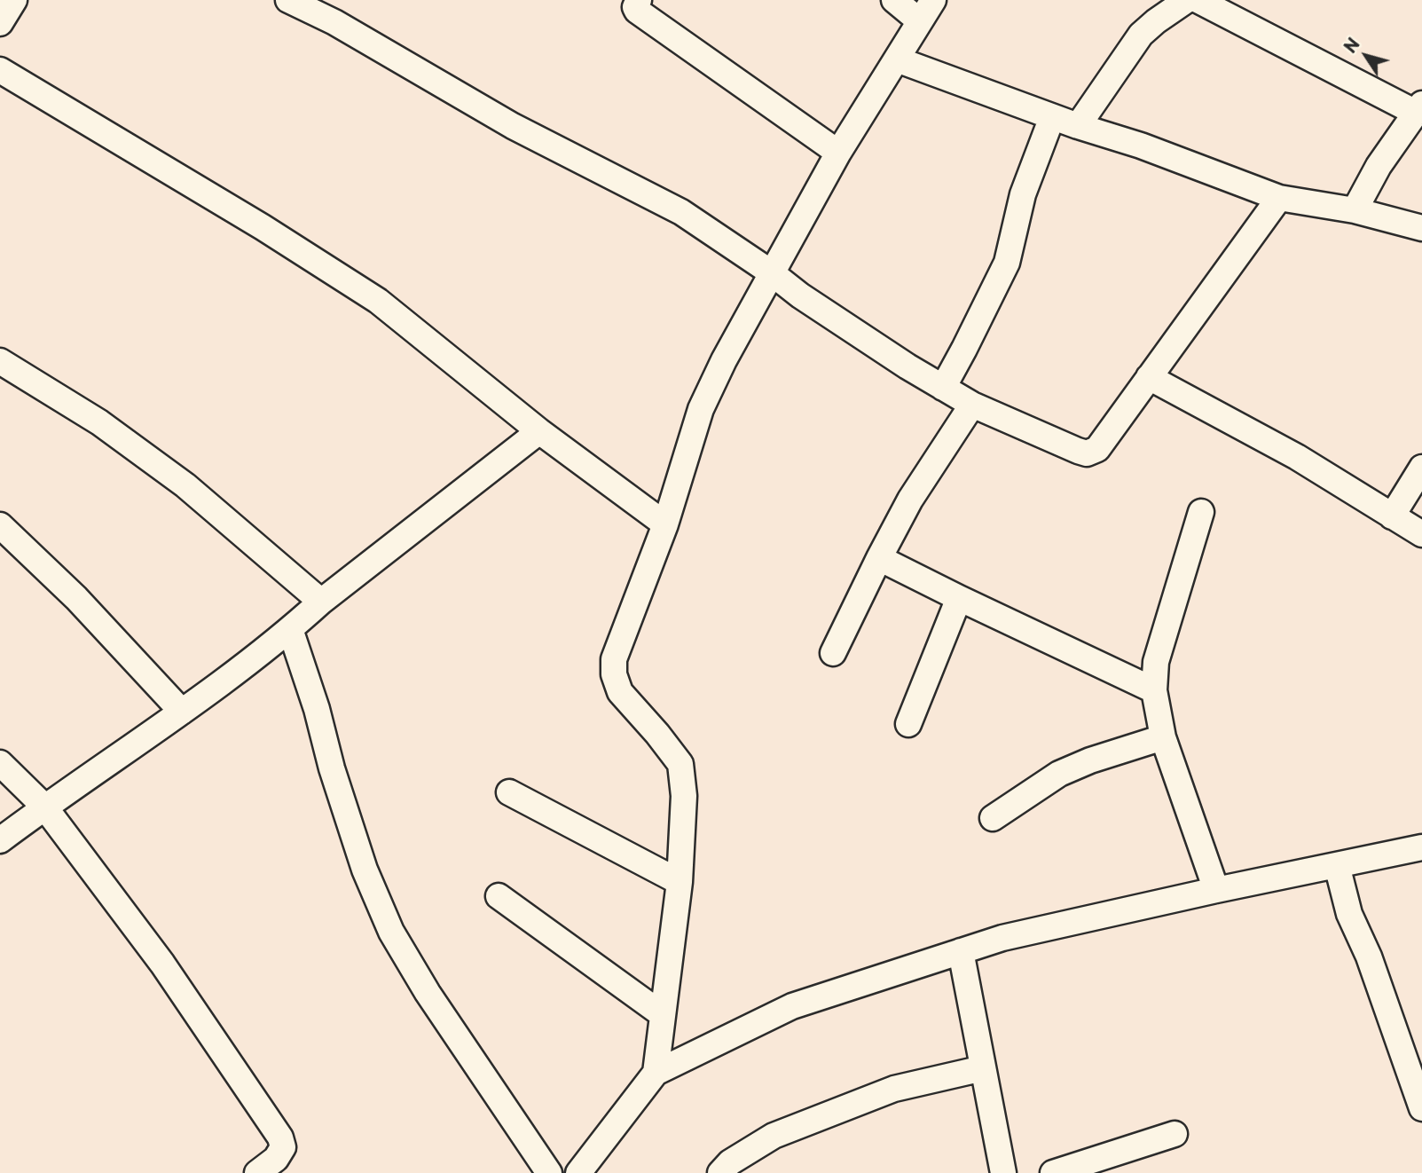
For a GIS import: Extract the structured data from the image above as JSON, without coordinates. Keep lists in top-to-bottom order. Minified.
{"north":"top left"}
